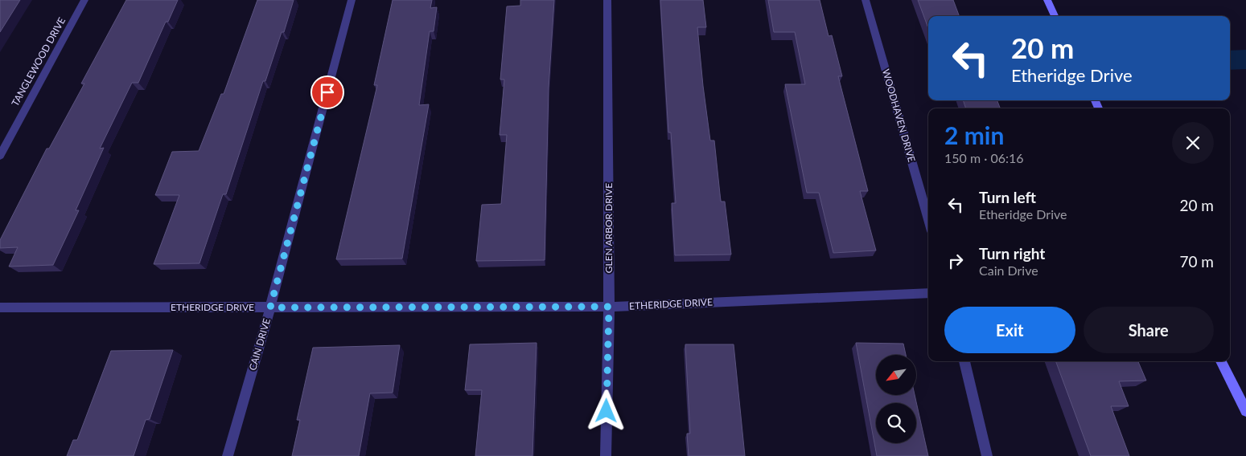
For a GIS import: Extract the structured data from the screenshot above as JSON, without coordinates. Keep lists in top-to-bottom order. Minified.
{"streets":{"street":["TANGLEWOOD DRIVE","WOODHAVEN DRIVE","GLEN ARBOR DRIVE","ETHERIDGE DRIVE","CAIN DRIVE"]},"crossings":[["GLEN ARBOR DRIVE","ETHERIDGE DRIVE"],["ETHERIDGE DRIVE","CAIN DRIVE"]],"north":"bottom left","page":{"turn":["20 m","Etheridge Drive"],"heading":["2 min","150 m · 06:16"],"list":[{"name":"Turn left","note":"Etheridge Drive","value":"20 m"},{"name":"Turn right","note":"Cain Drive","value":"70 m"}],"buttons":["Exit","Share"]}}
